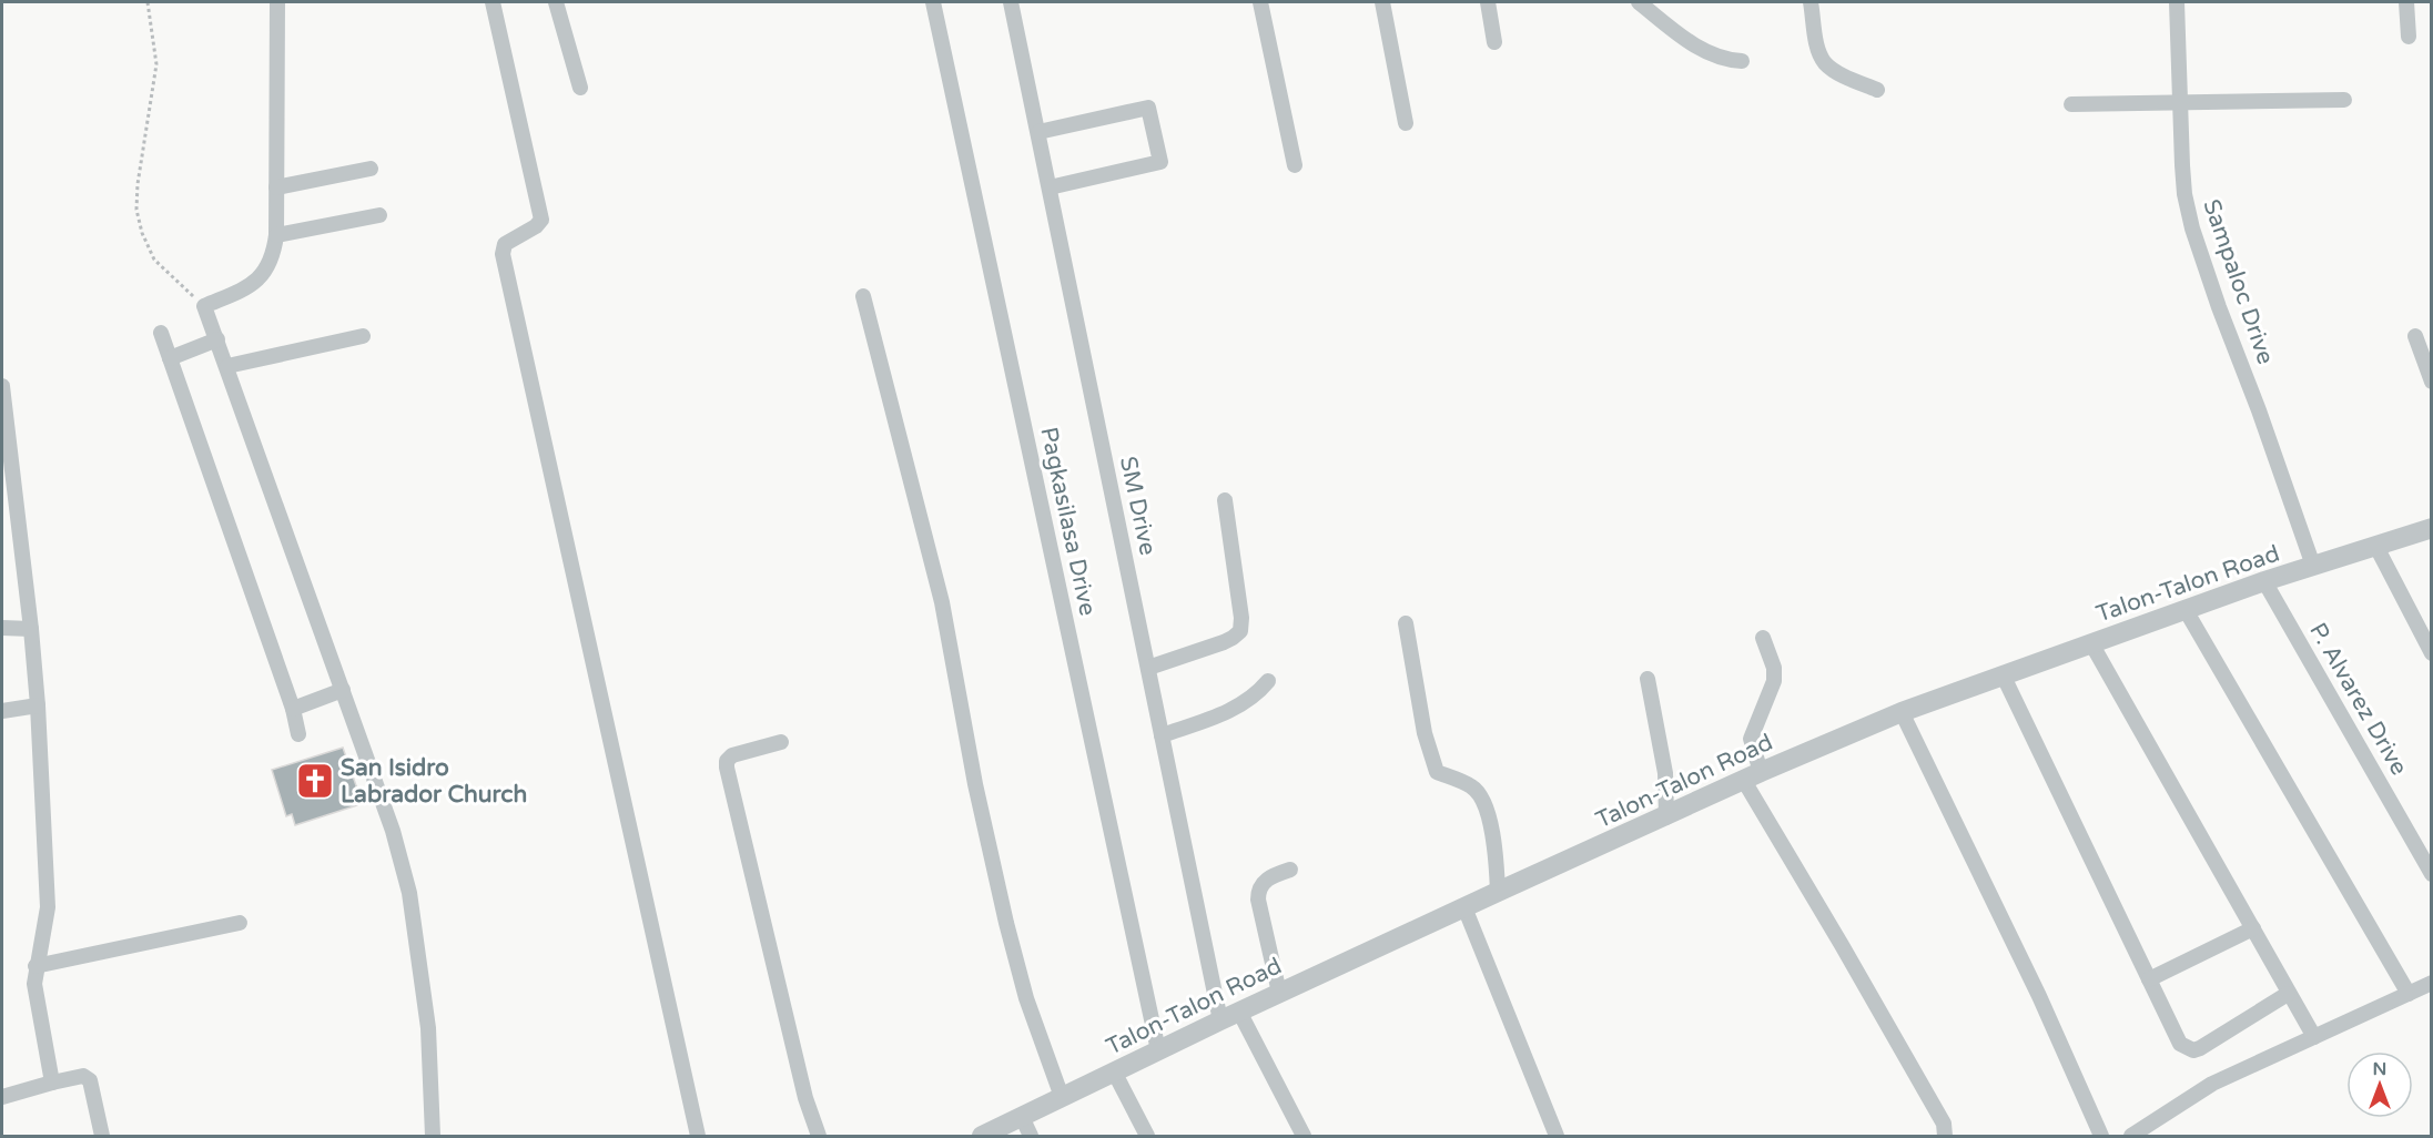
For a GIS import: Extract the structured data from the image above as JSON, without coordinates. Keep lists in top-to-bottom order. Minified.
{"streets":{"street":["Sampaloc Drive","SM Drive","Pagkasilasa Drive","Talon-Talon Road","P. Alvarez Drive"]},"crossings":[["Sampaloc Drive","Talon-Talon Road"],["SM Drive","Talon-Talon Road"],["Pagkasilasa Drive","Talon-Talon Road"],["Talon-Talon Road","P. Alvarez Drive"]],"places":{"church":["San Isidro Labrador Church"]},"north":"top"}
